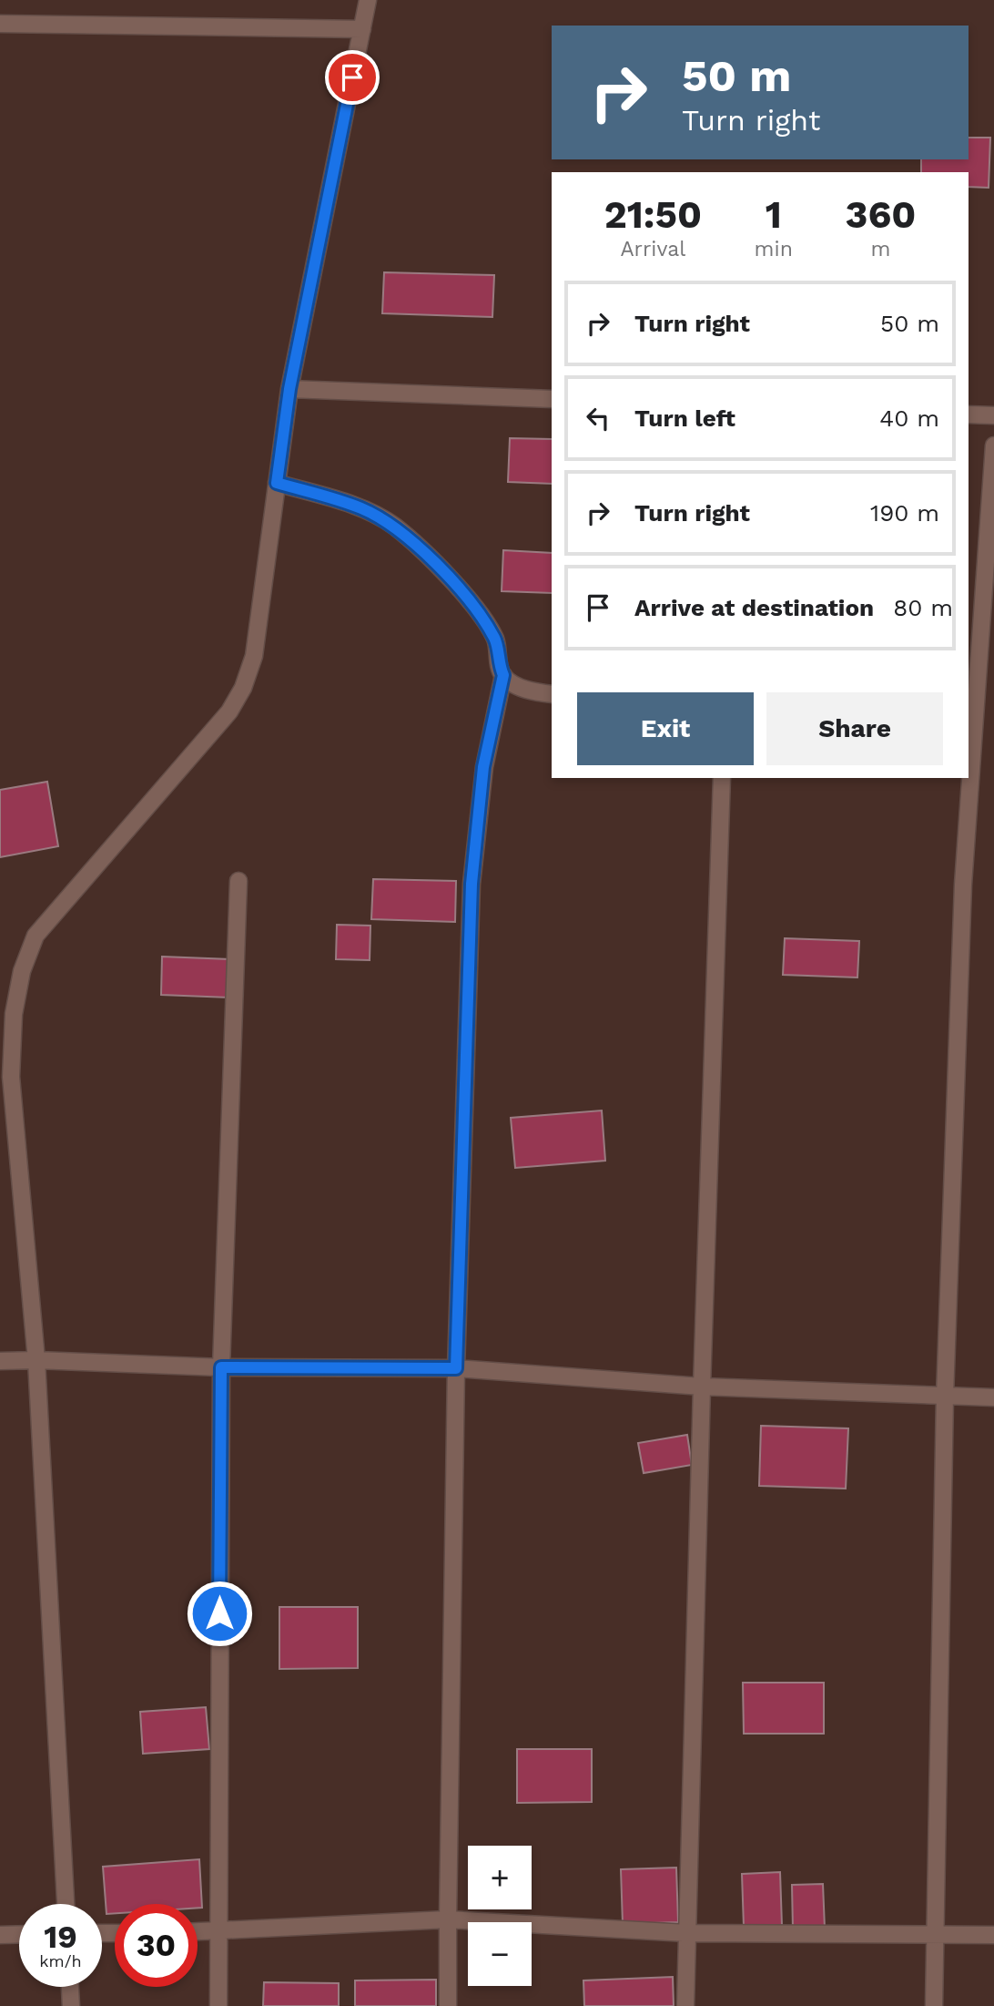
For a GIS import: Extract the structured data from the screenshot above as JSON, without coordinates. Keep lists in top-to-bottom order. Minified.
{"page":{"turn":["50 m","Turn right"],"eta":["21:50","Arrival","1","min","360","m"],"list":[{"name":"Turn right","value":"50 m"},{"name":"Turn left","value":"40 m"},{"name":"Turn right","value":"190 m"},{"name":"Arrive at destination","value":"80 m"}],"buttons":["Exit","Share"],"map_buttons":["+","−"],"speed":"19 km/h","limit":"30"}}
